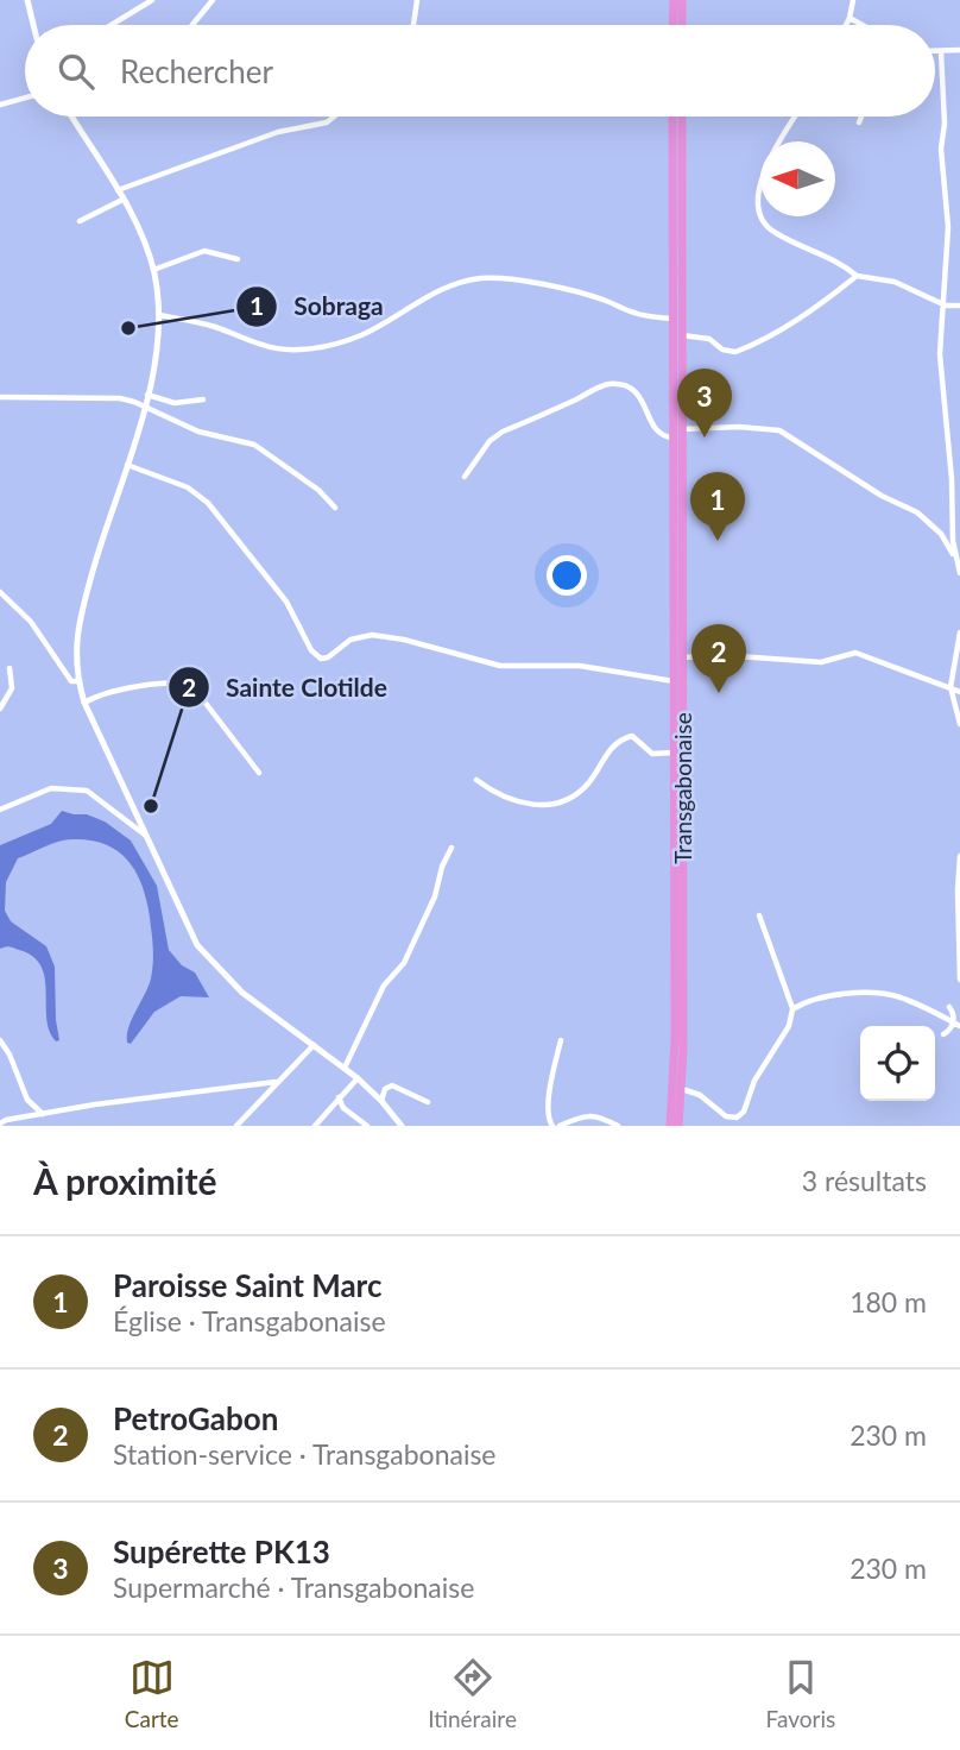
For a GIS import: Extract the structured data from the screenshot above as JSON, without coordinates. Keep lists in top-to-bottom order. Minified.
{"streets":{"highway":["Transgabonaise"]},"places":["Sobraga","Sainte Clotilde"],"north":"left","page":{"search":"Rechercher","pins":["3","1","2"],"heading":["À proximité","3 résultats"],"list":[{"mark":"1","name":"Paroisse Saint Marc","note":"Église · Transgabonaise","value":"180 m"},{"mark":"2","name":"PetroGabon","note":"Station-service · Transgabonaise","value":"230 m"},{"mark":"3","name":"Supérette PK13","note":"Supermarché · Transgabonaise","value":"230 m"}],"nav":["Carte","Itinéraire","Favoris"]}}
